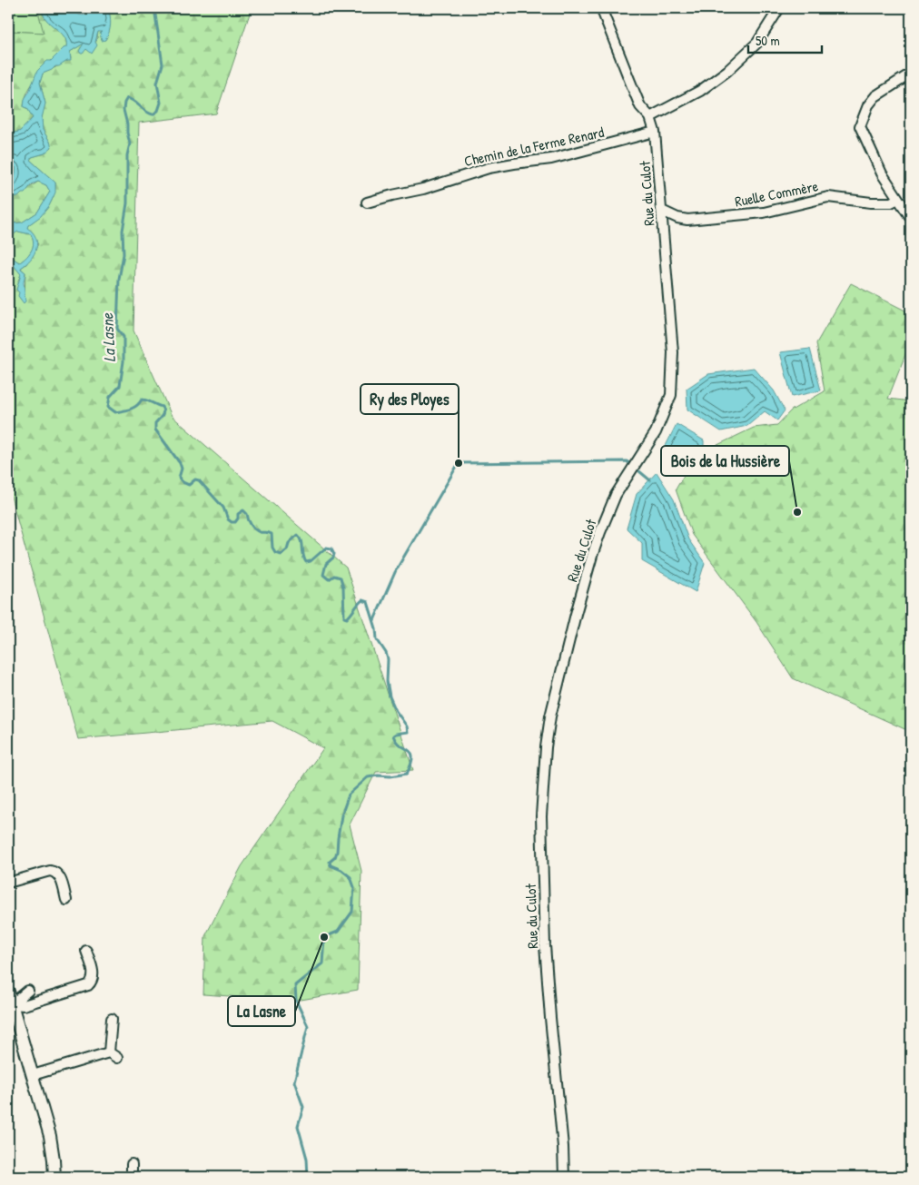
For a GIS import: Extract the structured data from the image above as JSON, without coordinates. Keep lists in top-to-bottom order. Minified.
{"streets":{"street":["Chemin de la Ferme Renard","Rue du Culot","Ruelle Commère"]},"crossings":[["Chemin de la Ferme Renard","Rue du Culot"],["Rue du Culot","Ruelle Commère"]],"water":["La Lasne"],"places":["Ry des Ployes","Bois de la Hussière","La Lasne"],"scale_bar":"50 m"}
